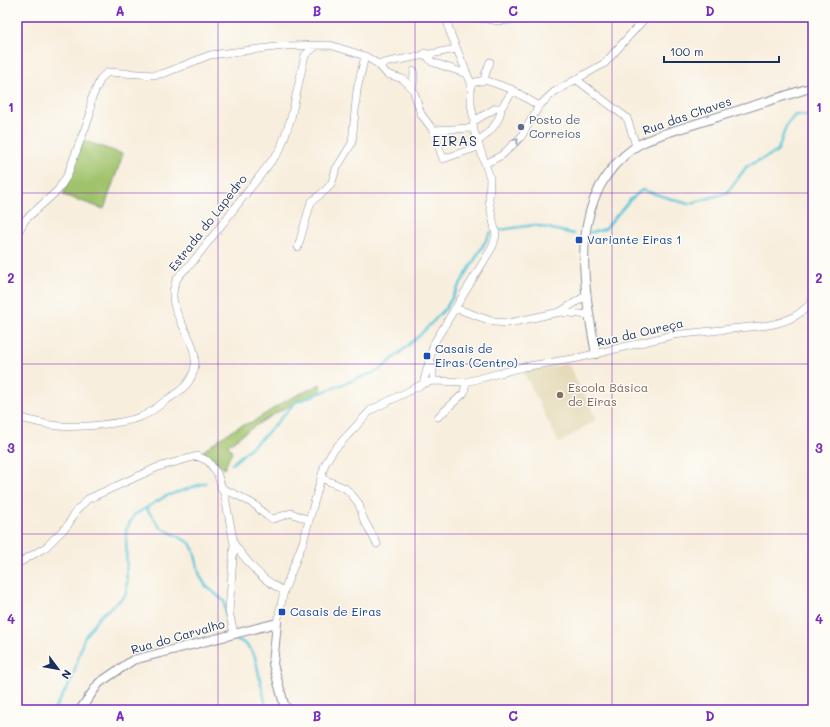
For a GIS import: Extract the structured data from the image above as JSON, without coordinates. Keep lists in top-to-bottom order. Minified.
{"streets":{"street":["Rua das Chaves","Estrada do Lapedro","Rua da Oureça","Rua do Carvalho"]},"crossings":[["Rua das Chaves","Rua da Oureça"],["Rua da Oureça","Rua do Carvalho"]],"districts":["EIRAS"],"places":{"other":["Posto de Correios","Escola Básica de Eiras"],"transit":["Variante Eiras 1","Casais de Eiras (Centro)","Casais de Eiras"]},"scale_bar":"100 m","north":"bottom right","grid":{"columns":["A","B","C","D"],"rows":["1","2","3","4"]}}
